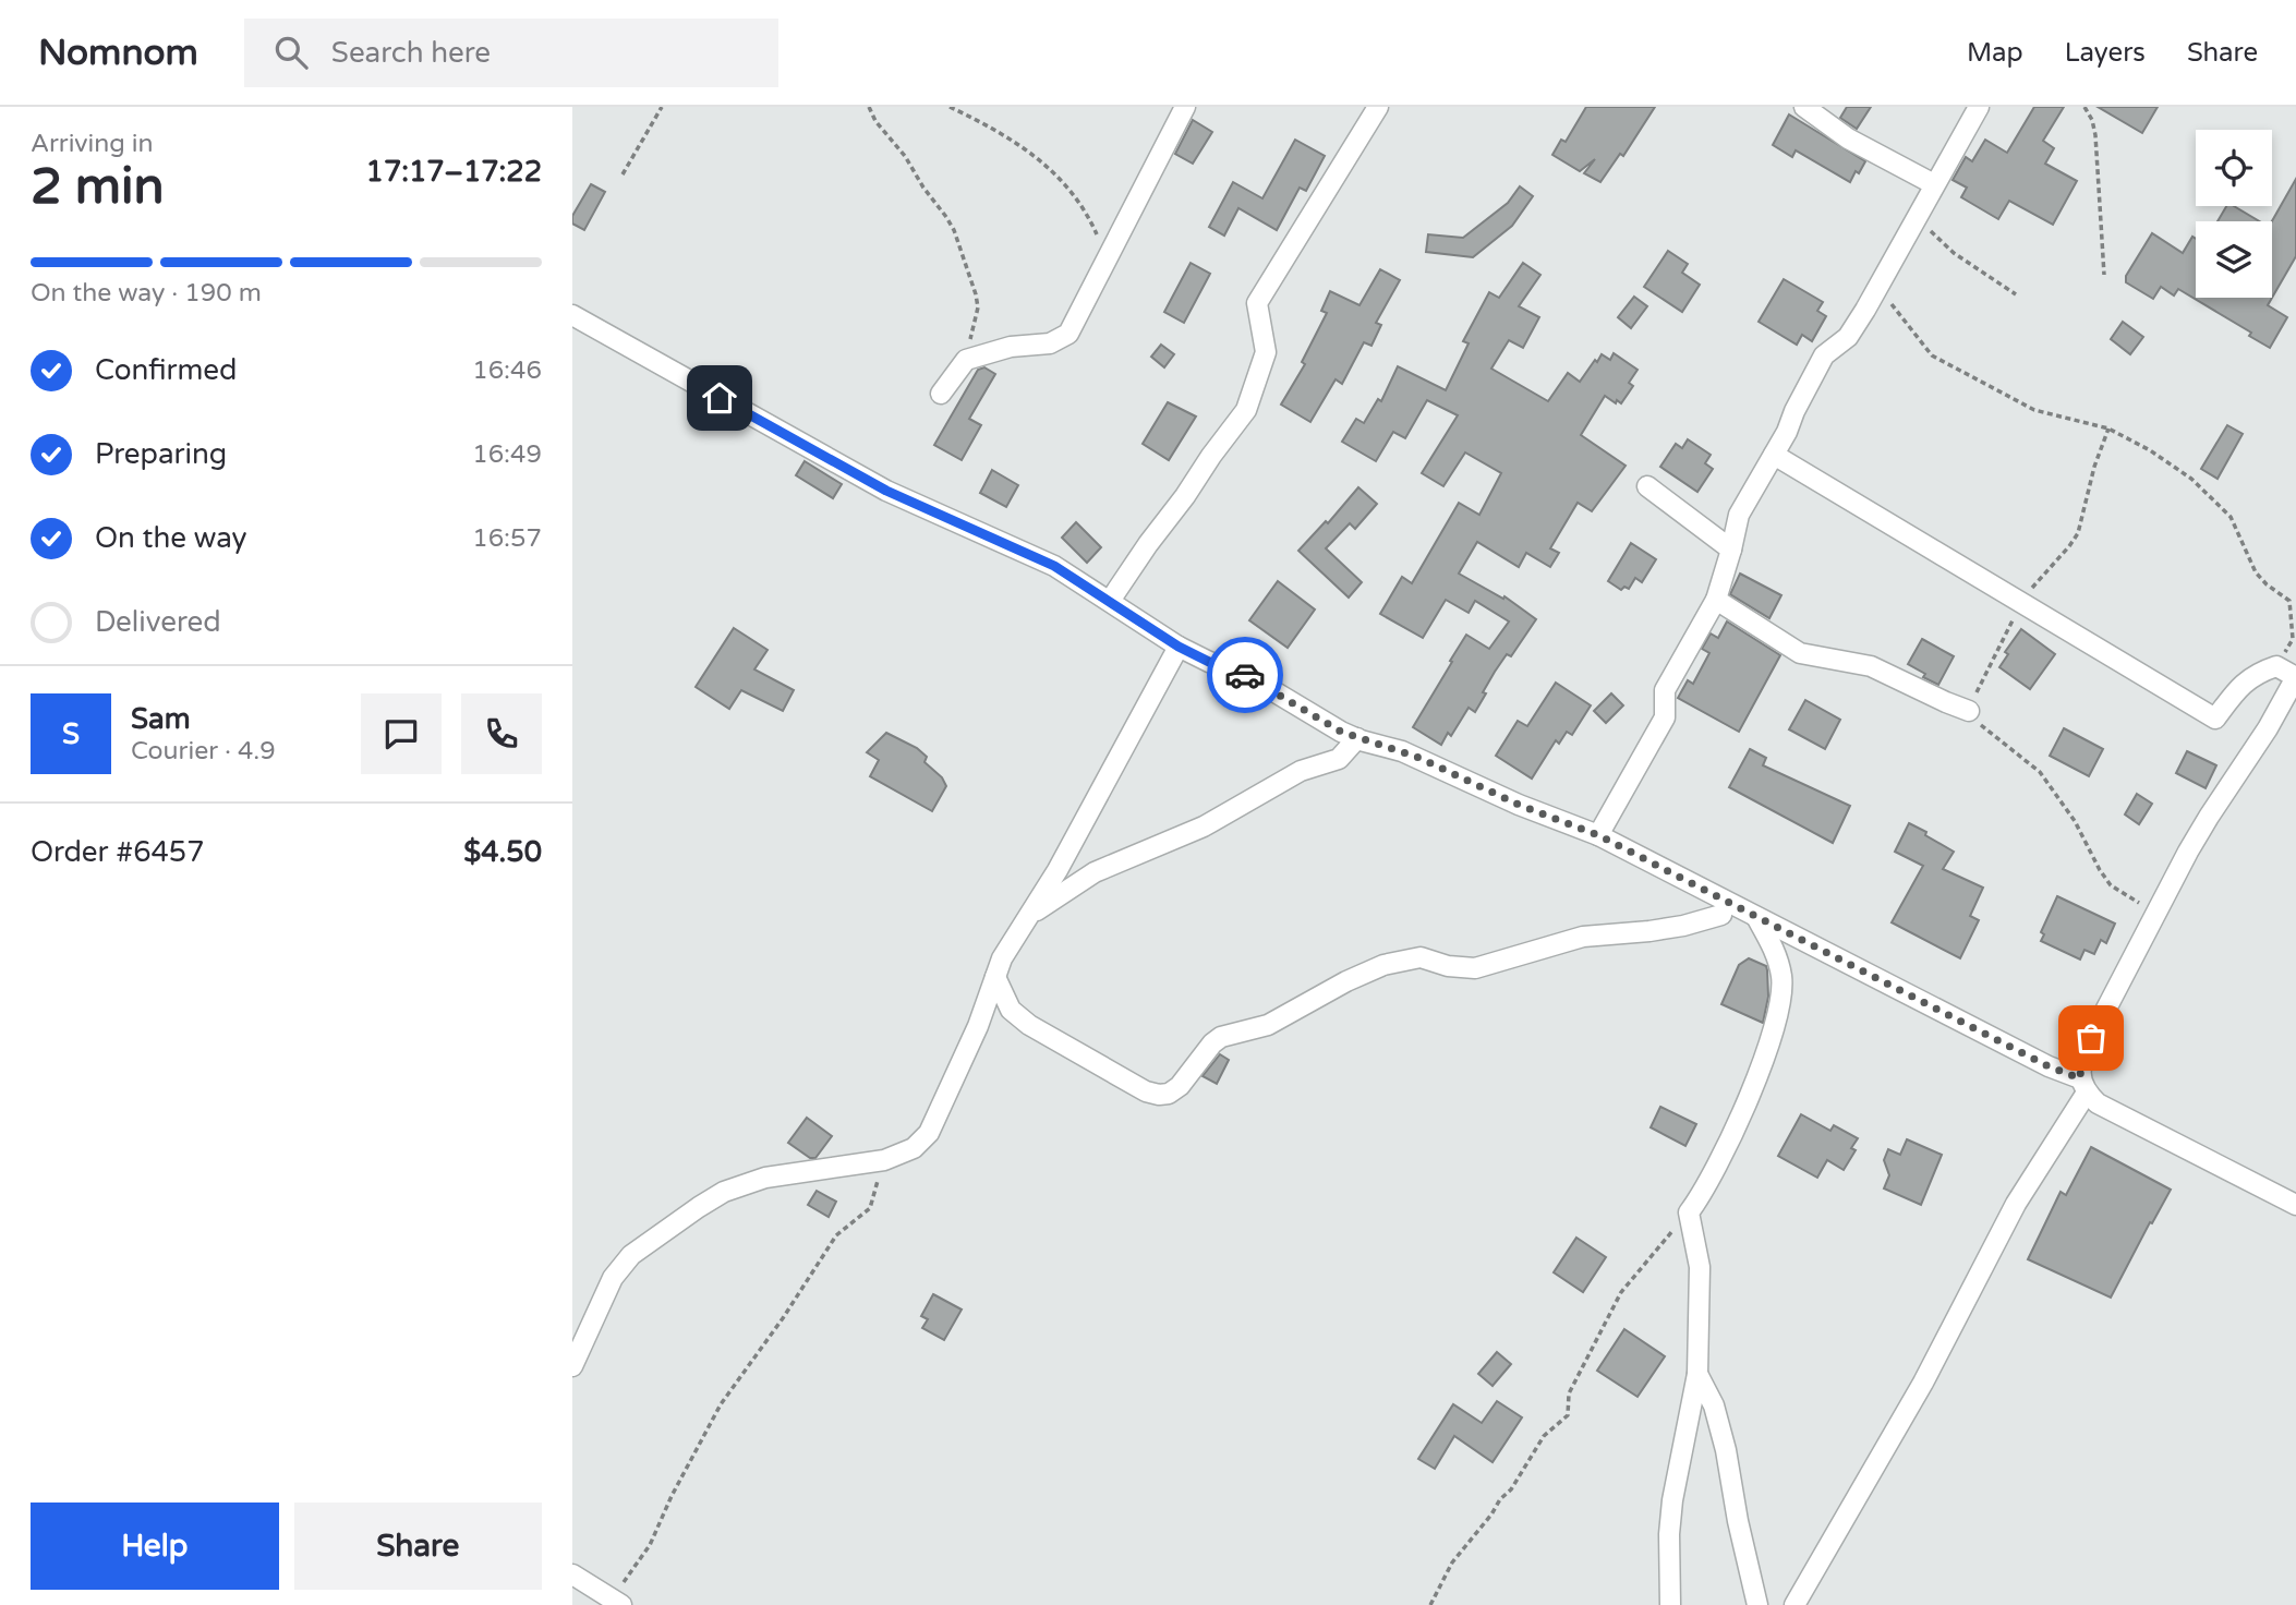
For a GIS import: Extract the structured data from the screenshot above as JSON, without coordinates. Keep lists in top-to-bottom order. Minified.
{"page":{"header":"Nomnom","search":"Search here","nav":["Map","Layers","Share"],"heading":["2 min","Arriving in","17:17–17:22"],"panel":["Sam","Courier · 4.9","Order #6457","$4.50"],"bar":"On the way · 190 m","list":[["Confirmed","16:46"],["Preparing","16:49"],["On the way","16:57"],"Delivered"],"round":"S","buttons":["Help","Share"]}}
